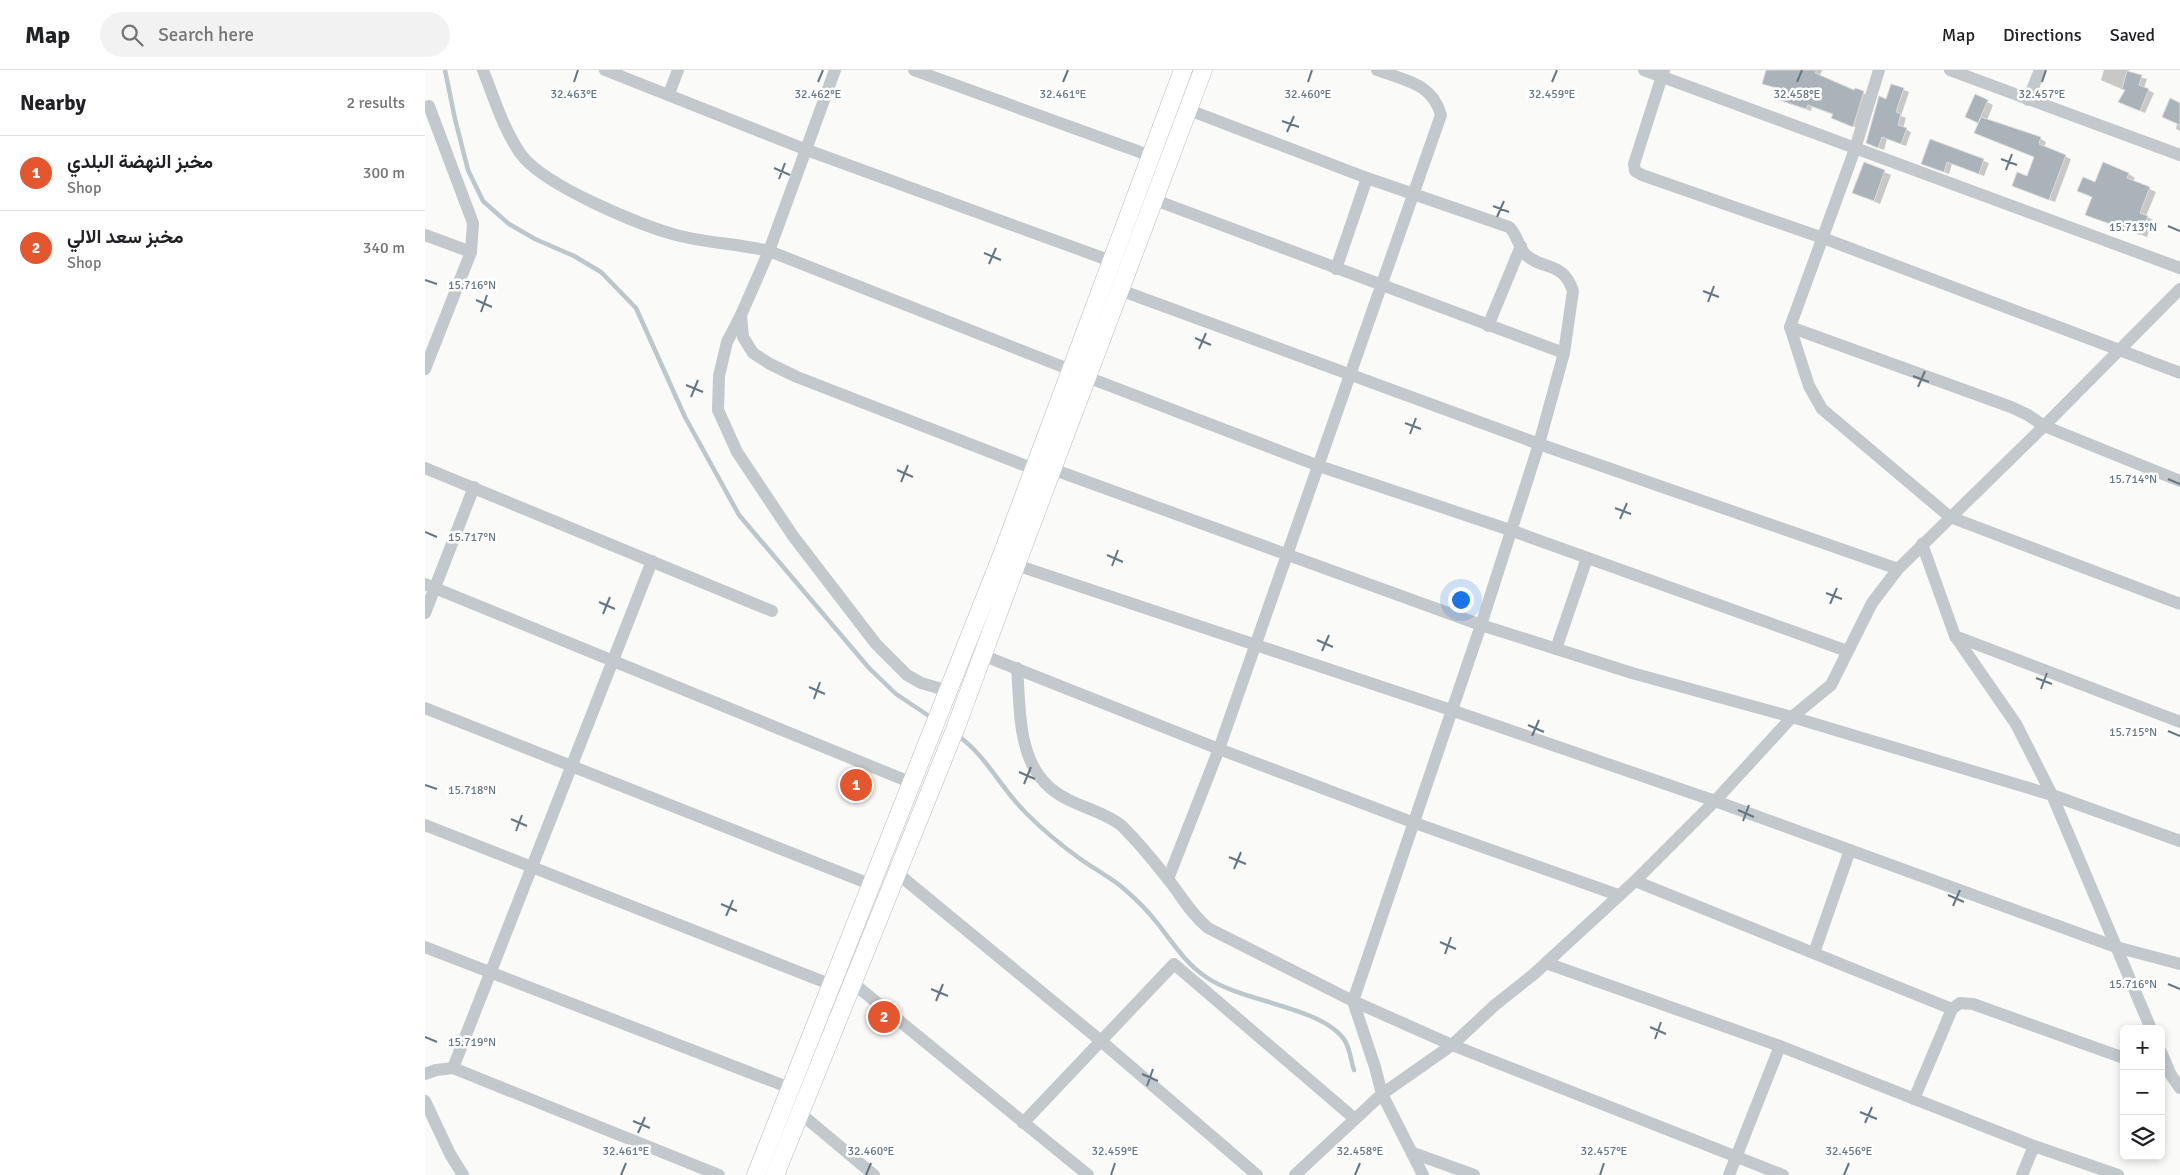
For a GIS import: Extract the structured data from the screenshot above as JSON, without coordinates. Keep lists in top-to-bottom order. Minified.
{"page":{"header":"Map","search":"Search here","nav":["Map","Directions","Saved"],"heading":["Nearby","2 results"],"list":[{"mark":"1","name":"مخبز النهضة البلدي","note":"Shop","value":"300 m"},{"mark":"2","name":"مخبز سعد الالي","note":"Shop","value":"340 m"}],"pins":["1","2"],"map_buttons":["+","−"]},"coordinates":["32.463°E","32.458°E","32.462°E","32.461°E","32.460°E","32.459°E","32.457°E","15.713°N","15.716°N","15.714°N","15.717°N","15.715°N","15.718°N","15.719°N","32.456°E"]}
